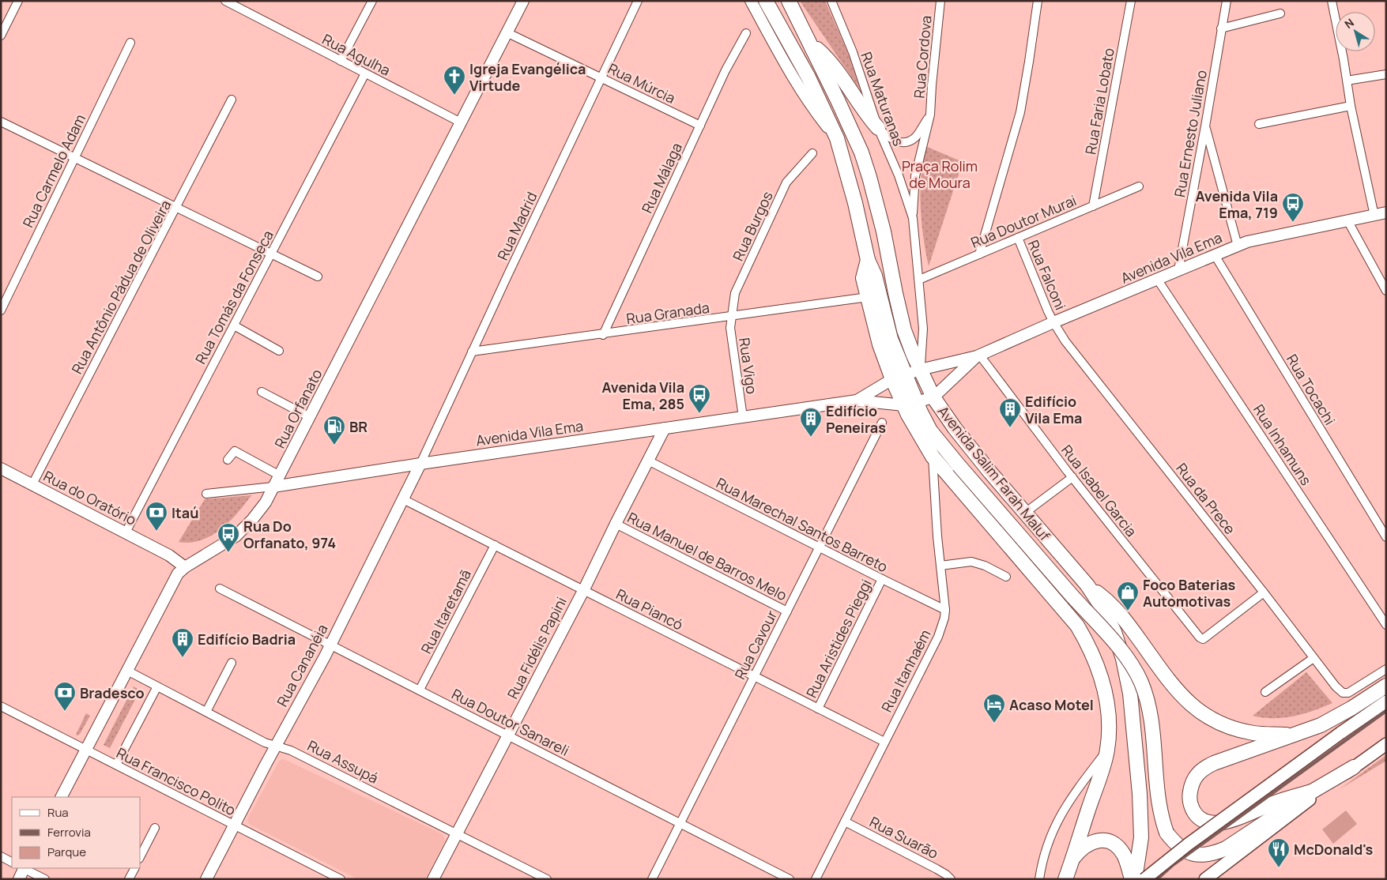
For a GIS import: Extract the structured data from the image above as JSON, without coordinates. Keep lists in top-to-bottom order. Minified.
{"streets":{"highway":["Avenida Salim Farah Maluf"],"main road":["Avenida Vila Ema","Rua Orfanato","Rua do Oratório","Rua Fidélis Papini","Rua Cananéia"],"street":["Rua Agulha","Rua Cordova","Rua Múrcia","Rua Maturanas","Rua Faria Lobato","Rua Ernesto Juliano","Rua Carmelo Adam","Rua Málaga","Rua Doutor Murai","Rua Madrid","Rua Burgos","Rua Falconi","Rua Antônio Pádua de Oliveira","Rua Tomás da Fonseca","Rua Granada","Rua Vigo","Rua Tocachi","Rua Inhamuns","Rua Isabel Garcia","Rua da Prece","Rua Marechal Santos Barreto","Rua Manuel de Barros Melo","Rua Piancó","Rua Itaretamã","Rua Aristides Pieggi","Rua Cavour","Rua Itanhaém","Rua Doutor Sanareli","Rua Assupá","Rua Francisco Polito","Rua Suarão"]},"crossings":[["Rua Agulha","Rua Tomás da Fonseca"],["Rua Agulha","Rua Orfanato"],["Rua Cordova","Rua Maturanas"],["Rua Múrcia","Rua Málaga"],["Rua Múrcia","Rua Madrid"],["Rua Múrcia","Rua Orfanato"],["Rua Maturanas","Rua Doutor Murai"],["Rua Maturanas","Avenida Vila Ema"],["Rua Maturanas","Avenida Salim Farah Maluf"],["Rua Faria Lobato","Rua Doutor Murai"],["Rua Ernesto Juliano","Avenida Vila Ema"],["Rua Málaga","Rua Granada"],["Rua Doutor Murai","Rua Falconi"],["Rua Madrid","Avenida Vila Ema"],["Rua Madrid","Rua Granada"],["Rua Madrid","Rua Cananéia"],["Rua Burgos","Rua Granada"],["Rua Burgos","Rua Vigo"],["Avenida Vila Ema","Rua Falconi"],["Avenida Vila Ema","Rua Vigo"],["Avenida Vila Ema","Rua Tocachi"],["Avenida Vila Ema","Rua Orfanato"],["Avenida Vila Ema","Rua Inhamuns"],["Avenida Vila Ema","Avenida Salim Farah Maluf"],["Avenida Vila Ema","Rua Isabel Garcia"],["Avenida Vila Ema","Rua da Prece"],["Avenida Vila Ema","Rua Fidélis Papini"],["Avenida Vila Ema","Rua Cananéia"],["Rua Falconi","Rua da Prece"],["Rua Antônio Pádua de Oliveira","Rua do Oratório"],["Rua Tomás da Fonseca","Rua do Oratório"],["Rua Granada","Rua Vigo"],["Rua Orfanato","Rua do Oratório"],["Rua Orfanato","Rua Assupá"],["Rua Orfanato","Rua Francisco Polito"],["Rua Isabel Garcia","Rua da Prece"],["Rua Marechal Santos Barreto","Rua Aristides Pieggi"],["Rua Marechal Santos Barreto","Rua Cavour"],["Rua Marechal Santos Barreto","Rua Fidélis Papini"],["Rua Marechal Santos Barreto","Rua Itanhaém"],["Rua Manuel de Barros Melo","Rua Cavour"],["Rua Manuel de Barros Melo","Rua Fidélis Papini"],["Rua Piancó","Rua Itaretamã"],["Rua Piancó","Rua Aristides Pieggi"],["Rua Piancó","Rua Cavour"],["Rua Piancó","Rua Fidélis Papini"],["Rua Piancó","Rua Cananéia"],["Rua Piancó","Rua Itanhaém"],["Rua Itaretamã","Rua Doutor Sanareli"],["Rua Cavour","Rua Doutor Sanareli"],["Rua Fidélis Papini","Rua Doutor Sanareli"],["Rua Fidélis Papini","Rua Assupá"],["Rua Cananéia","Rua Doutor Sanareli"],["Rua Cananéia","Rua Assupá"],["Rua Cananéia","Rua Francisco Polito"],["Rua Itanhaém","Rua Suarão"]],"parks":["Praça Rolim de Moura"],"places":{"church":["Igreja Evangélica Virtude"],"bus stop":["Avenida Vila Ema, 719","Avenida Vila Ema, 285","Rua Do Orfanato, 974"],"building":["Edifício Vila Ema","Edifício Peneiras","Edifício Badria"],"fuel station":["BR"],"bank":["Itaú","Bradesco"],"shop":["Foco Baterias Automotivas"],"hotel":["Acaso Motel"],"restaurant":["McDonald's"]},"legend":["Rua","Ferrovia","Parque"],"north":"top left"}
